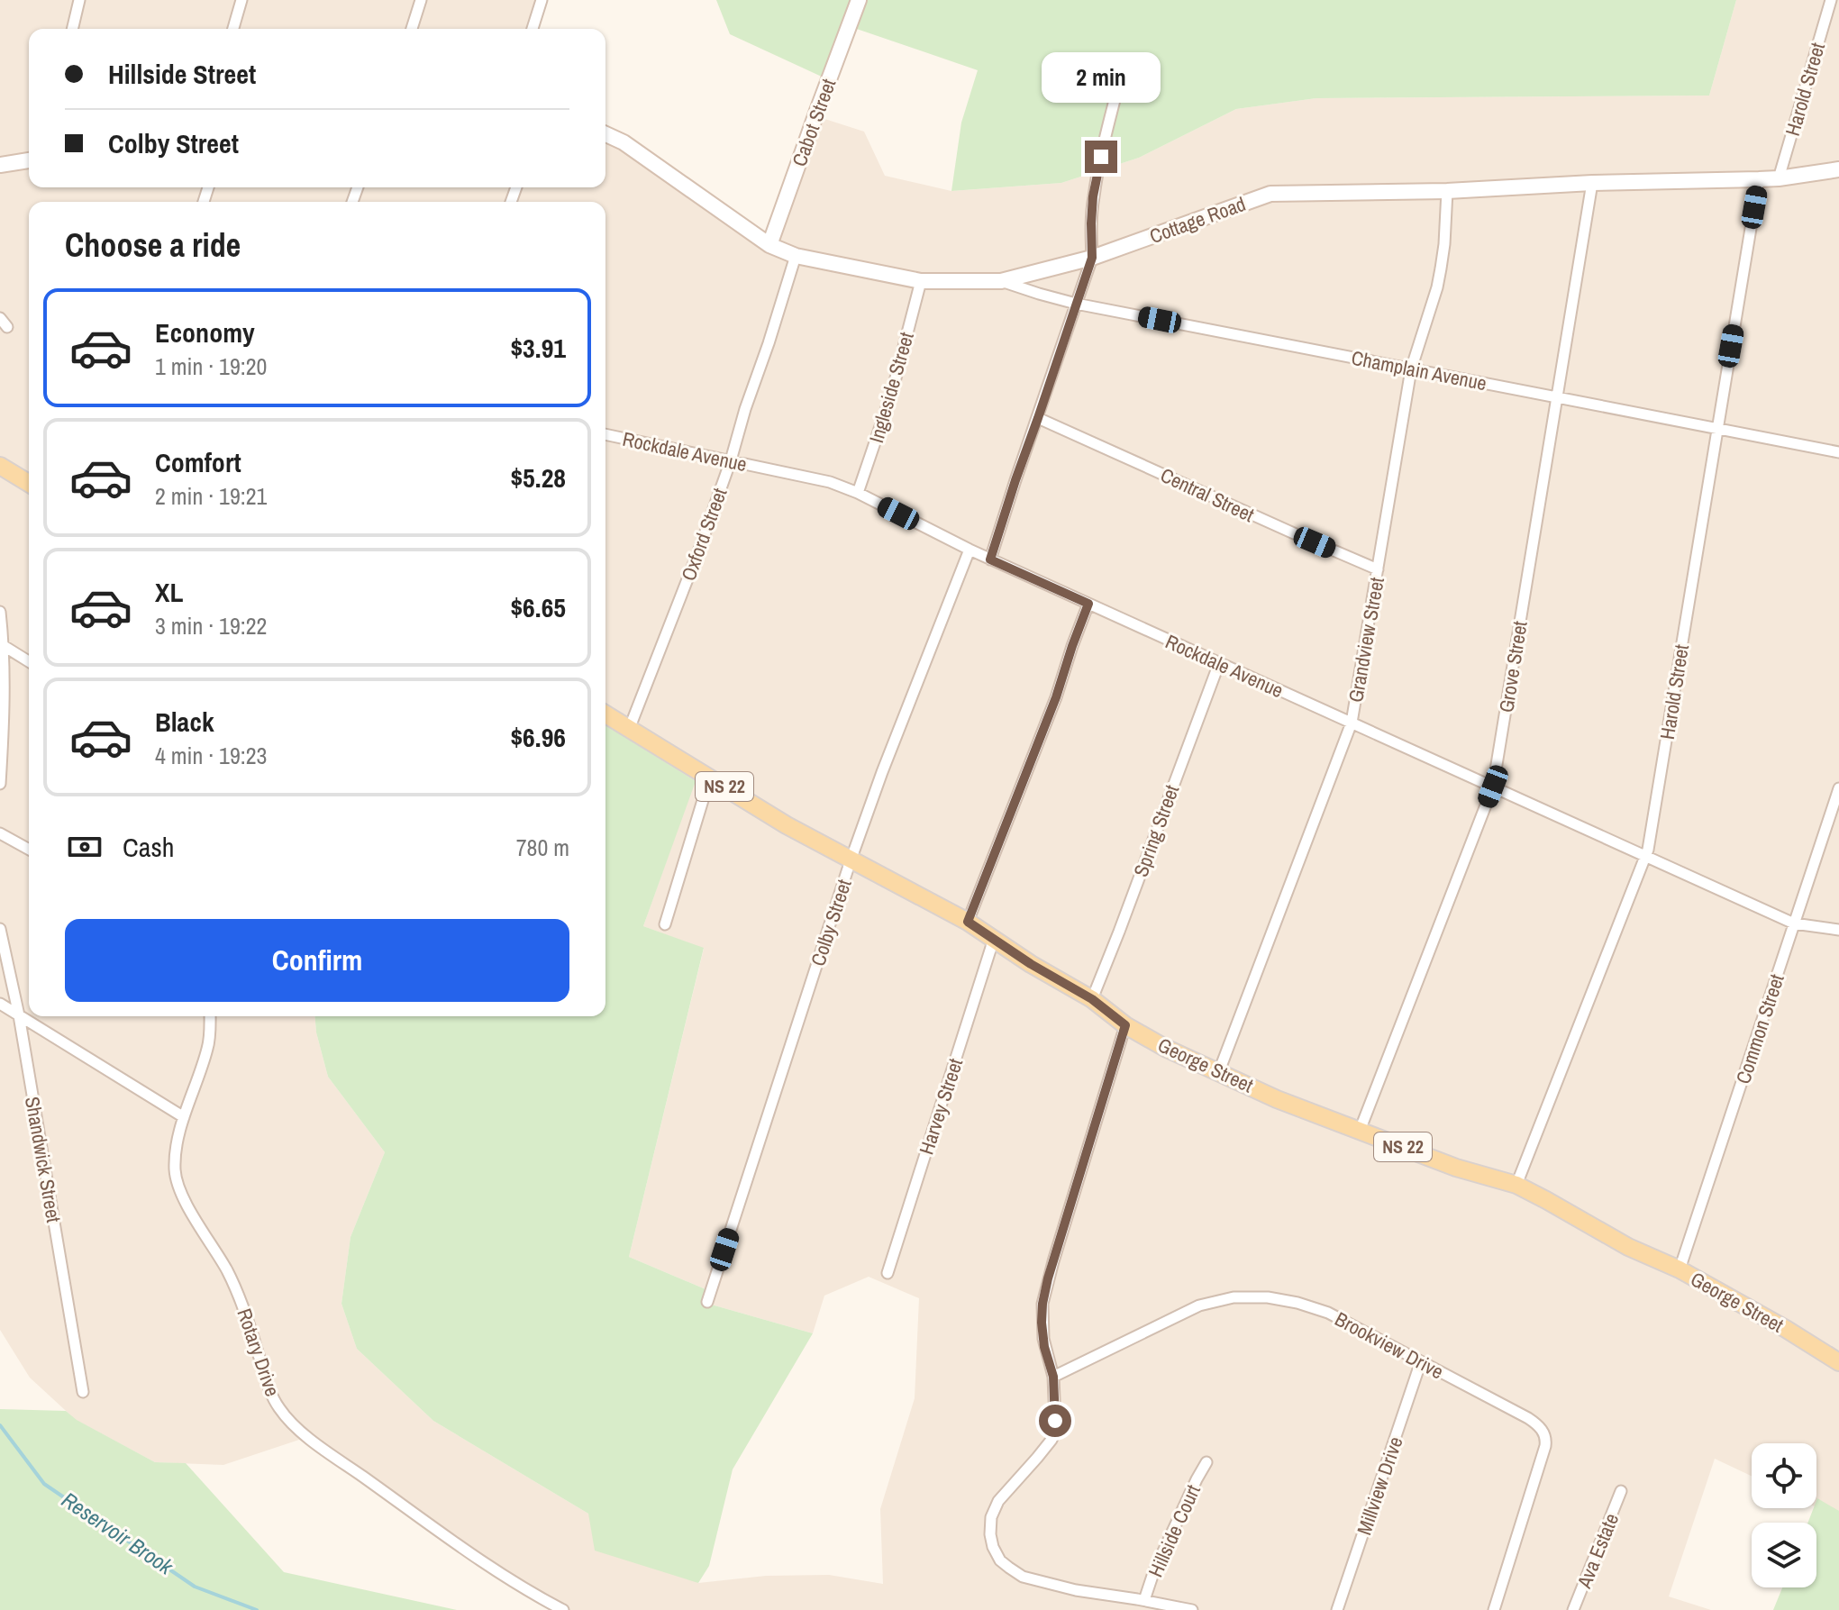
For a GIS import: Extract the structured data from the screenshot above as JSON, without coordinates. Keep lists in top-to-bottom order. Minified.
{"streets":{"main road":["Cabot Street","Cottage Road","NS 22","George Street"],"street":["Harold Street","Champlain Avenue","Ingleside Street","Rockdale Avenue","Central Street","Oxford Street","Grandview Street","Grove Street","Spring Street","Colby Street","Common Street","Harvey Street","Shandwick Street","Brookview Drive","Rotary Drive","Millview Drive","Hillside Court","Ava Estate"]},"crossings":[["Harold Street","Cottage Road"],["Harold Street","Champlain Avenue"],["Harold Street","Rockdale Avenue"],["Harold Street","George Street"],["Cabot Street","Cottage Road"],["Cottage Road","Champlain Avenue"],["Cottage Road","Ingleside Street"],["Cottage Road","Oxford Street"],["Cottage Road","Grandview Street"],["Cottage Road","Grove Street"],["Champlain Avenue","Grandview Street"],["Champlain Avenue","Grove Street"],["Ingleside Street","Rockdale Avenue"],["Rockdale Avenue","Oxford Street"],["Rockdale Avenue","Grandview Street"],["Rockdale Avenue","Grove Street"],["Rockdale Avenue","Spring Street"],["Rockdale Avenue","Colby Street"],["Rockdale Avenue","Common Street"],["Central Street","Grandview Street"],["Oxford Street","George Street"],["Grandview Street","George Street"],["Grove Street","George Street"],["Spring Street","George Street"],["Colby Street","George Street"],["Common Street","George Street"],["George Street","Harvey Street"],["Brookview Drive","Millview Drive"]],"water":["Reservoir Brook"],"page":{"banner":["Hillside Street","Colby Street"],"bubble":"2 min","heading":"Choose a ride","list":[{"name":"Economy","note":"1 min · 19:20","value":"$3.91"},{"name":"Comfort","note":"2 min · 19:21","value":"$5.28"},{"name":"XL","note":"3 min · 19:22","value":"$6.65"},{"name":"Black","note":"4 min · 19:23","value":"$6.96"}],"pay":["Cash","780 m"],"buttons":"Confirm"}}
